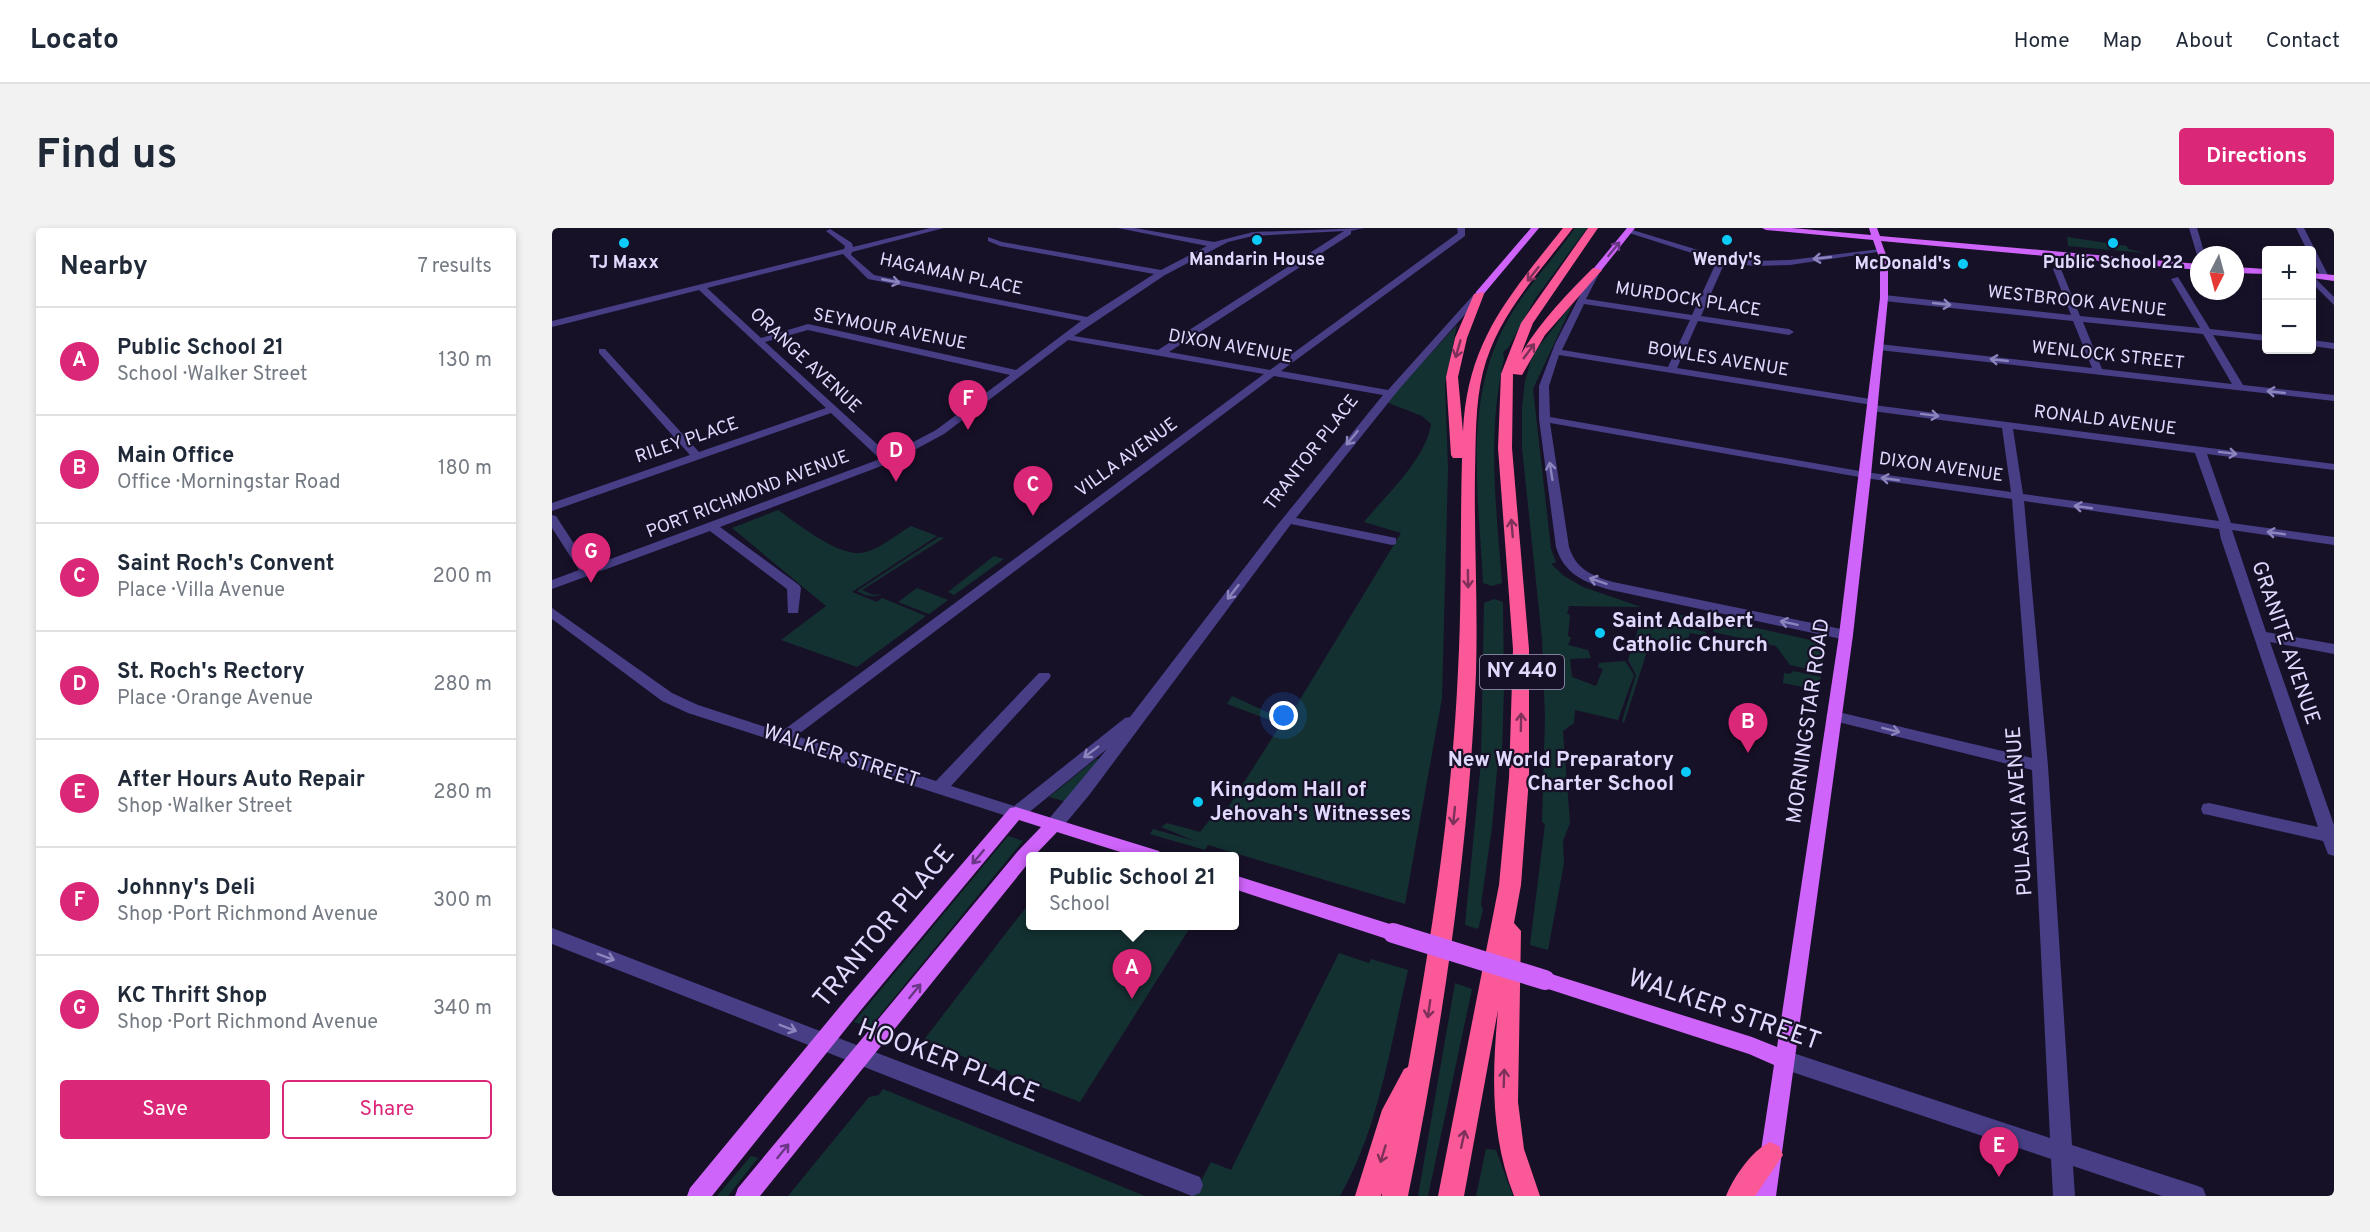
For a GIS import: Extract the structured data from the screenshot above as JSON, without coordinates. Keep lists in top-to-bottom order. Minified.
{"streets":{"highway":["NY 440"],"main road":["TRANTOR PLACE","MORNINGSTAR ROAD","WALKER STREET"],"street":["HAGAMAN PLACE","MURDOCK PLACE","WESTBROOK AVENUE","SEYMOUR AVENUE","DIXON AVENUE","WENLOCK STREET","BOWLES AVENUE","ORANGE AVENUE","RONALD AVENUE","RILEY PLACE","VILLA AVENUE","PORT RICHMOND AVENUE","GRANITE AVENUE","PULASKI AVENUE","HOOKER PLACE"]},"crossings":[["HAGAMAN PLACE","PORT RICHMOND AVENUE"],["WESTBROOK AVENUE","MORNINGSTAR ROAD"],["SEYMOUR AVENUE","ORANGE AVENUE"],["SEYMOUR AVENUE","PORT RICHMOND AVENUE"],["DIXON AVENUE","TRANTOR PLACE"],["DIXON AVENUE","VILLA AVENUE"],["DIXON AVENUE","PORT RICHMOND AVENUE"],["DIXON AVENUE","GRANITE AVENUE"],["DIXON AVENUE","MORNINGSTAR ROAD"],["DIXON AVENUE","PULASKI AVENUE"],["WENLOCK STREET","MORNINGSTAR ROAD"],["BOWLES AVENUE","RONALD AVENUE"],["BOWLES AVENUE","MORNINGSTAR ROAD"],["ORANGE AVENUE","RILEY PLACE"],["ORANGE AVENUE","PORT RICHMOND AVENUE"],["RONALD AVENUE","GRANITE AVENUE"],["RONALD AVENUE","MORNINGSTAR ROAD"],["RONALD AVENUE","PULASKI AVENUE"],["TRANTOR PLACE","WALKER STREET"],["TRANTOR PLACE","HOOKER PLACE"],["VILLA AVENUE","WALKER STREET"],["MORNINGSTAR ROAD","WALKER STREET"],["WALKER STREET","PULASKI AVENUE"]],"one_way":["WESTBROOK AVENUE","DIXON AVENUE","WENLOCK STREET","RONALD AVENUE","HOOKER PLACE"],"places":["Mandarin House","Wendy's","TJ Maxx","Public School 22","McDonald's","Saint Adalbert Catholic Church","New World Preparatory Charter School","Kingdom Hall of Jehovah's Witnesses"],"north":"bottom","page":{"header":"Locato","nav":["Home","Map","About","Contact"],"buttons":["Directions",["Save","Share"]],"title":"Find us","heading":["Nearby","7 results"],"map_buttons":["+","−"],"list":[{"mark":"A","name":"Public School 21","note":"School · Walker Street","value":"130 m"},{"mark":"B","name":"Main Office","note":"Office · Morningstar Road","value":"180 m"},{"mark":"C","name":"Saint Roch's Convent","note":"Place · Villa Avenue","value":"200 m"},{"mark":"D","name":"St. Roch's Rectory","note":"Place · Orange Avenue","value":"280 m"},{"mark":"E","name":"After Hours Auto Repair","note":"Shop · Walker Street","value":"280 m"},{"mark":"F","name":"Johnny's Deli","note":"Shop · Port Richmond Avenue","value":"300 m"},{"mark":"G","name":"KC Thrift Shop","note":"Shop · Port Richmond Avenue","value":"340 m"}],"pins":["F","D","C","G","B","A","E"],"popup":["Public School 21","School"]}}
